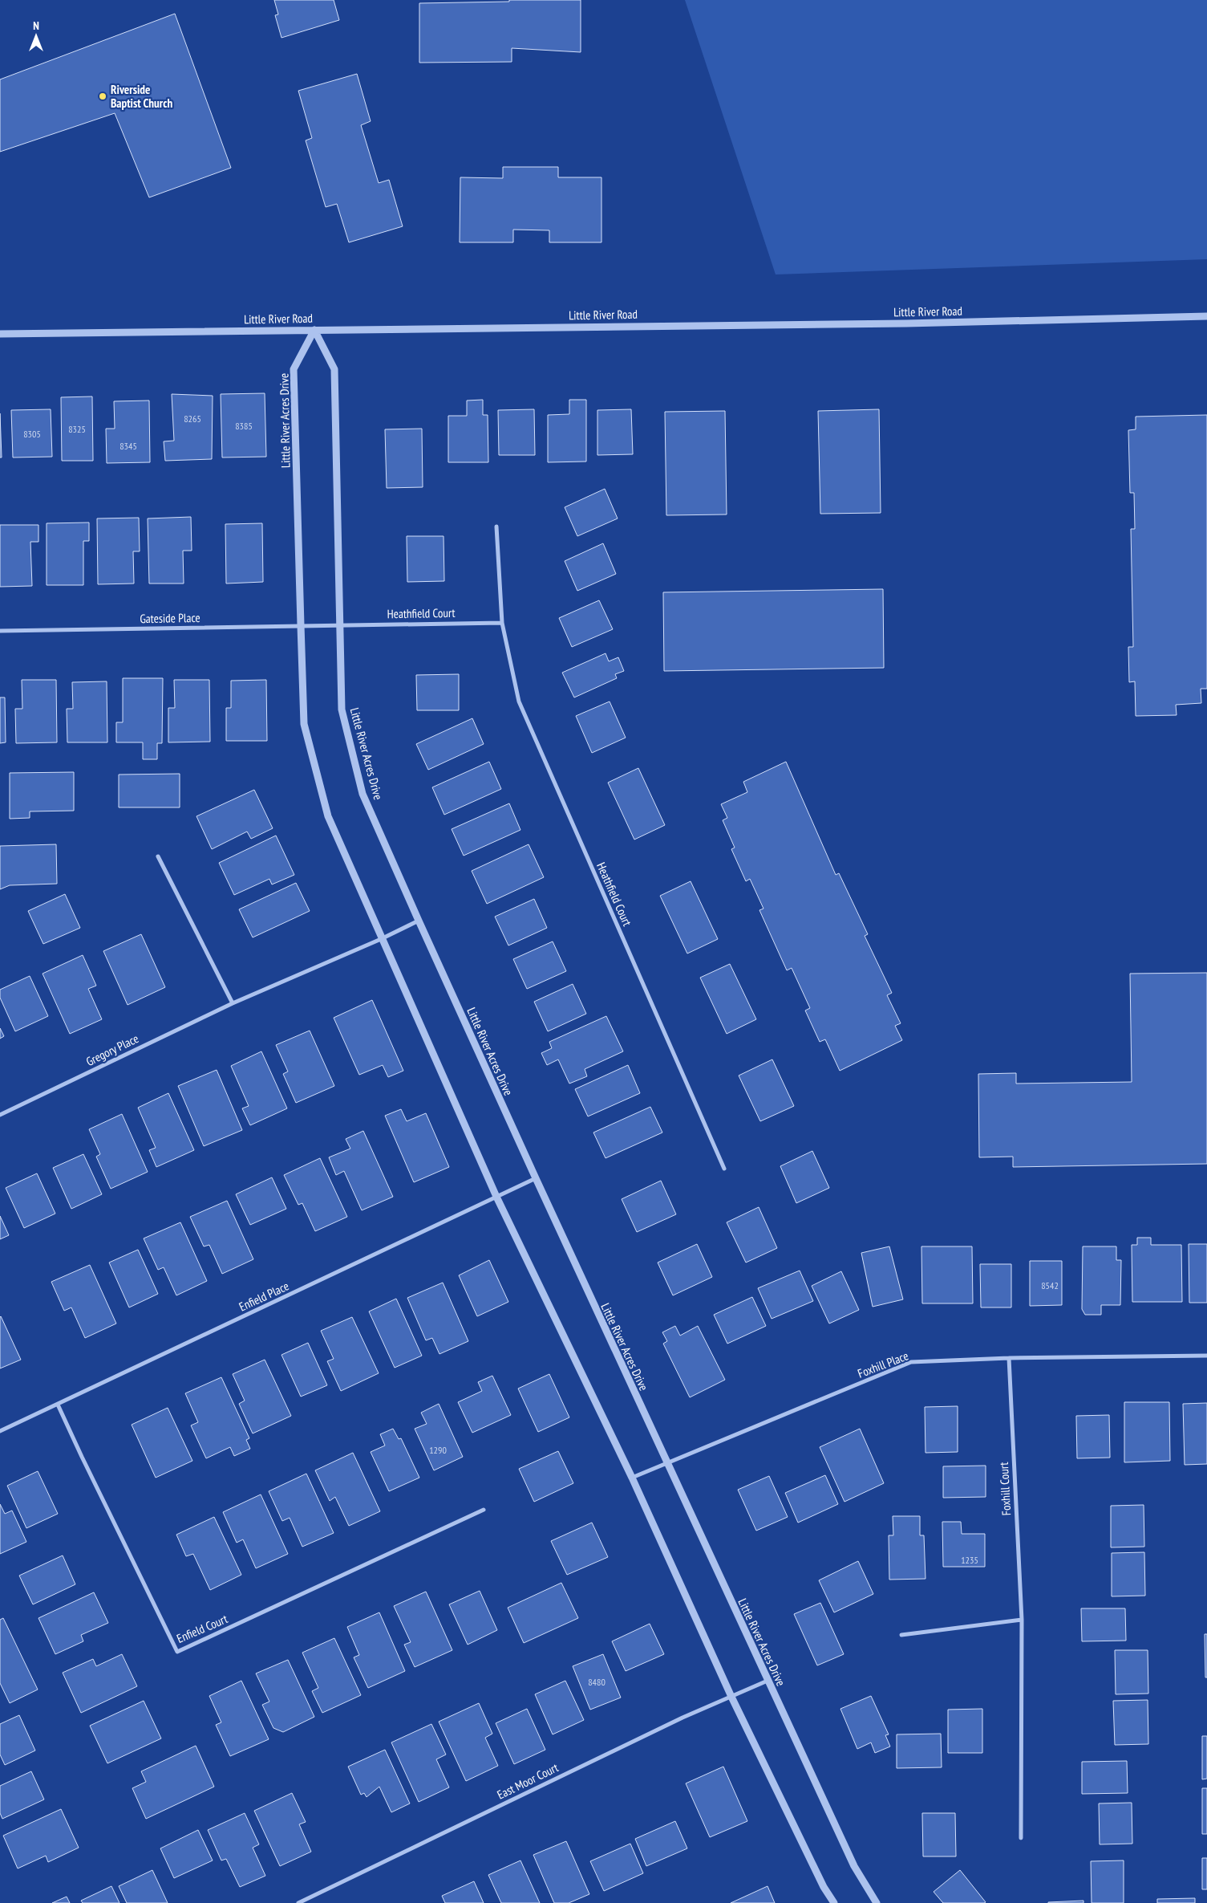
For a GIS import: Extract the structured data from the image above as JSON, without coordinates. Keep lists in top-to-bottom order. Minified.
{"streets":{"street":["Little River Road","Little River Acres Drive","Heathfield Court","Gateside Place","Gregory Place","Enfield Place","Foxhill Place","Foxhill Court","Enfield Court","East Moor Court"]},"crossings":[["Little River Road","Little River Acres Drive"],["Little River Acres Drive","Heathfield Court"],["Little River Acres Drive","Gateside Place"],["Little River Acres Drive","Gregory Place"],["Little River Acres Drive","Enfield Place"],["Little River Acres Drive","Foxhill Place"],["Little River Acres Drive","East Moor Court"],["Heathfield Court","Gateside Place"],["Enfield Place","Enfield Court"],["Foxhill Place","Foxhill Court"]],"places":["Riverside Baptist Church"],"house_numbers":["8265","8385","8325","8305","8345","8542","1290","1235","8480"],"north":"top"}
